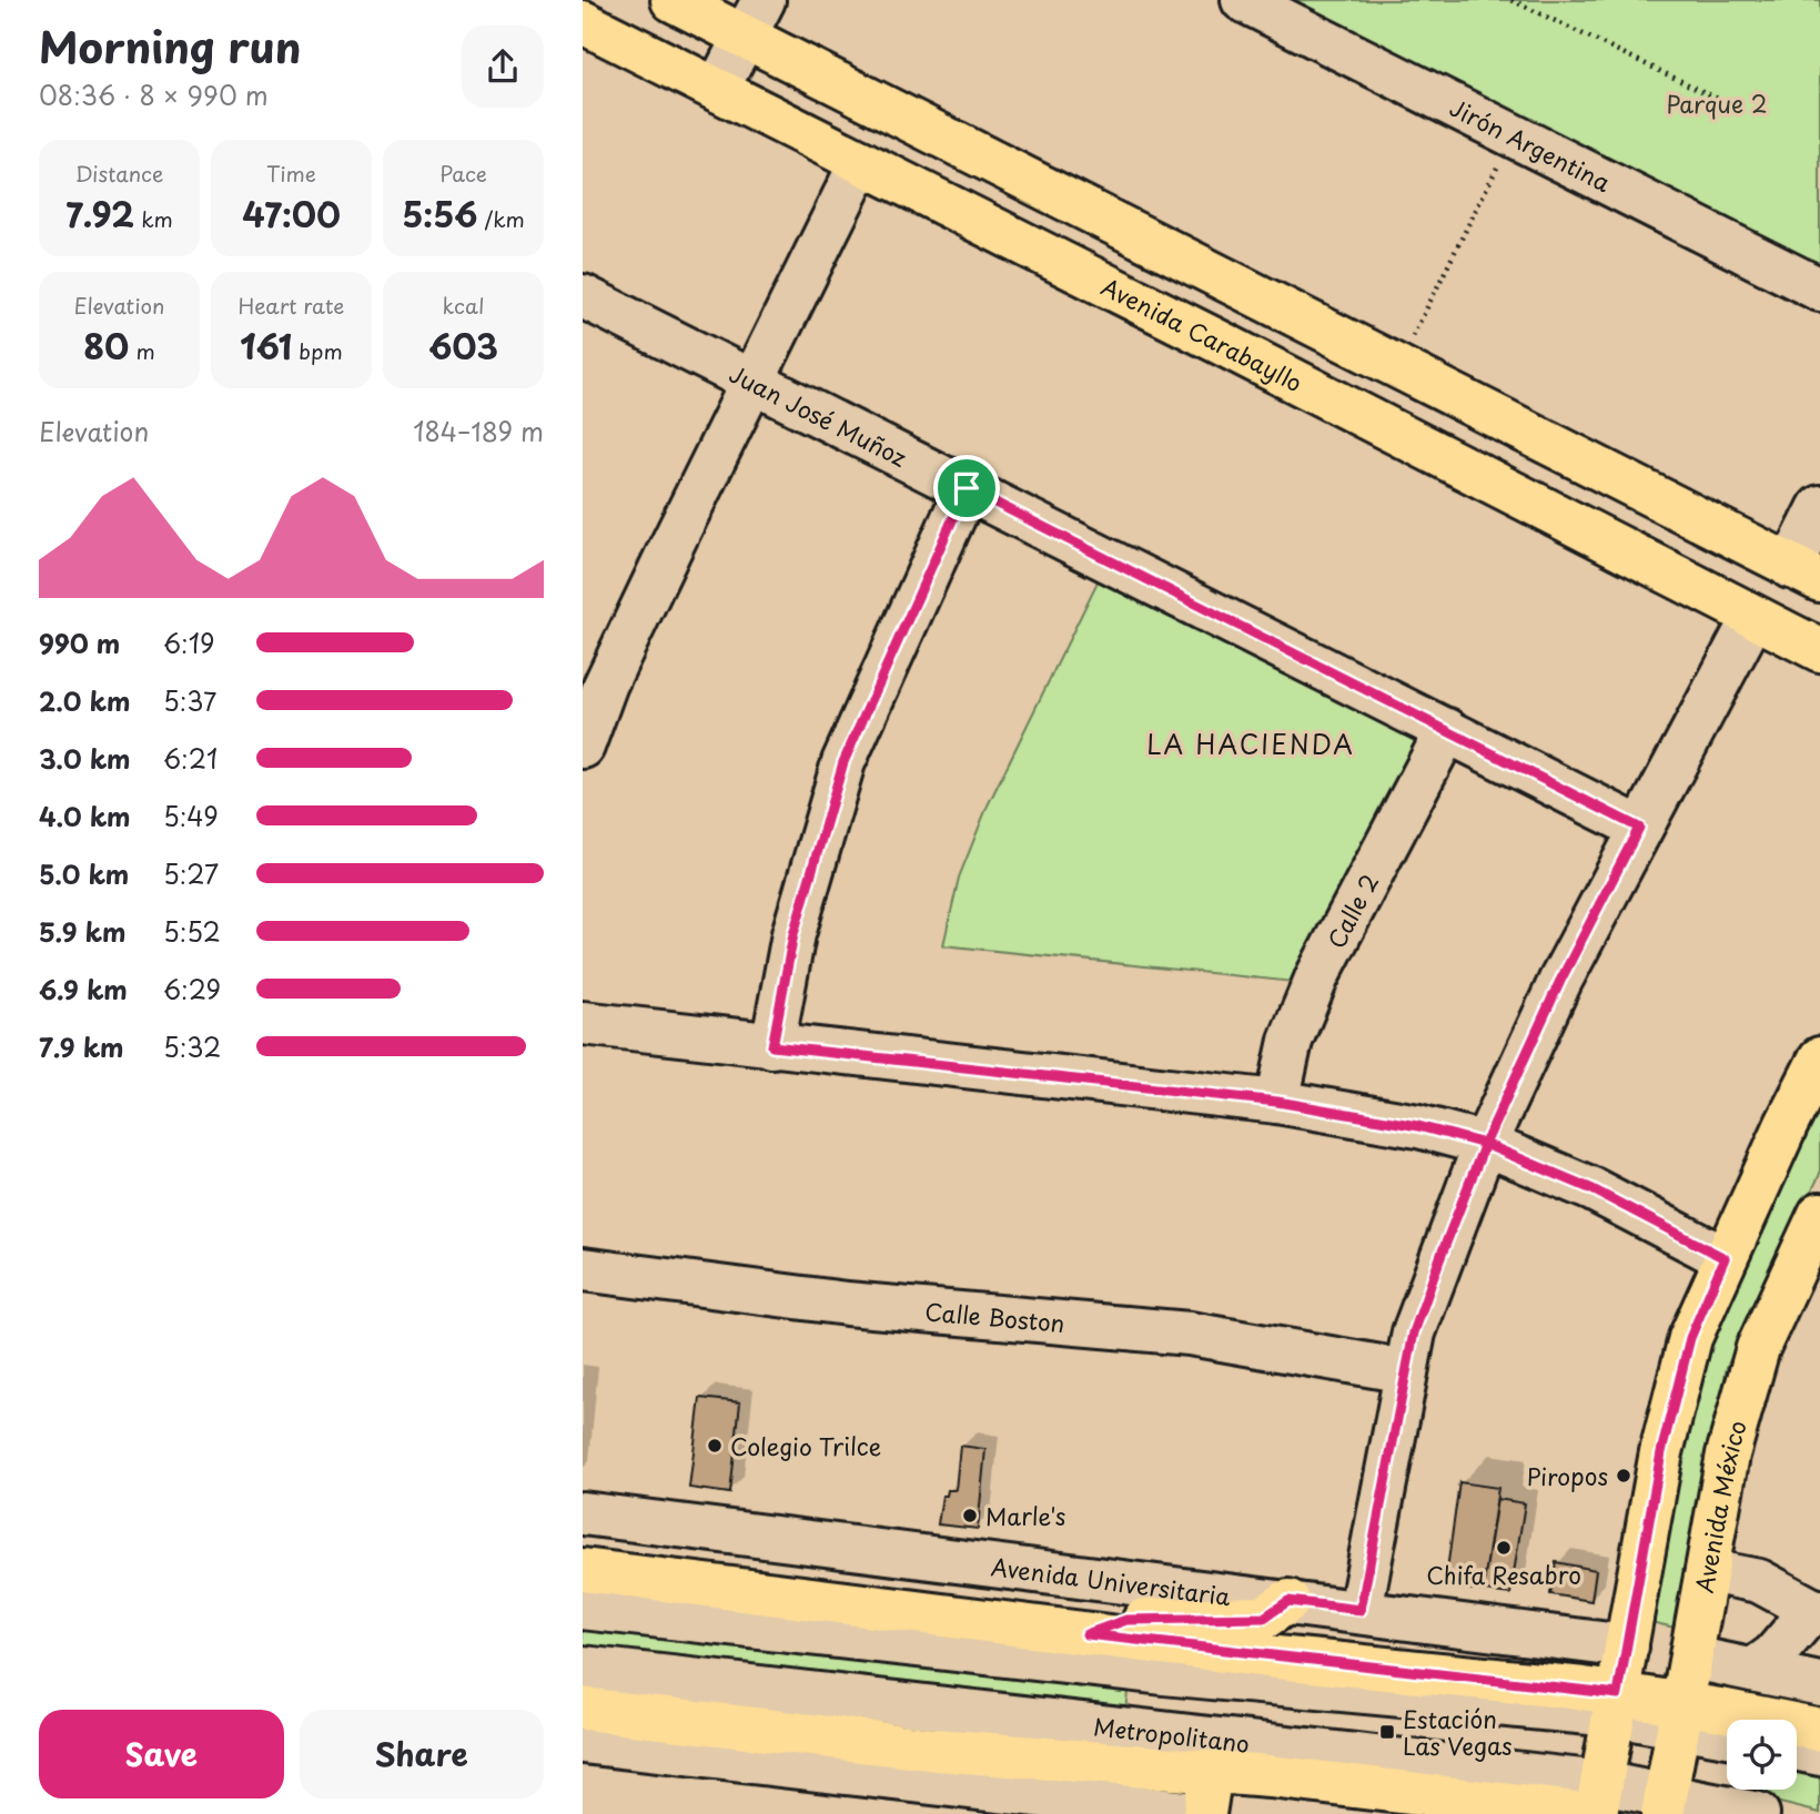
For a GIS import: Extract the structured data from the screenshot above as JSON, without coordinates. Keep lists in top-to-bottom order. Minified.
{"streets":{"main road":["Avenida Carabayllo","Avenida México","Avenida Universitaria"],"street":["Jirón Argentina","Juan José Muñoz","Calle 2","Calle Boston","Metropolitano"]},"crossings":[["Juan José Muñoz","Calle 2"],["Avenida México","Avenida Universitaria"],["Avenida México","Metropolitano"]],"districts":["LA HACIENDA"],"parks":["Parque 2"],"places":{"other":["Colegio Trilce","Piropos","Marle's","Chifa Resabro"],"transit":["Estación Las Vegas"]},"page":{"heading":["Morning run","08:36 · 8 × 990 m"],"stats":[["Distance","7.92 km"],["Time","47:00"],["Pace","5:56 /km"],["Elevation","80 m"],["Heart rate","161 bpm"],["kcal","603"]],"chart":["Elevation","184–189 m"],"list":[{"name":"990 m","note":"6:19"},{"name":"2.0 km","note":"5:37"},{"name":"3.0 km","note":"6:21"},{"name":"4.0 km","note":"5:49"},{"name":"5.0 km","note":"5:27"},{"name":"5.9 km","note":"5:52"},{"name":"6.9 km","note":"6:29"},{"name":"7.9 km","note":"5:32"}],"buttons":["Save","Share"]}}
